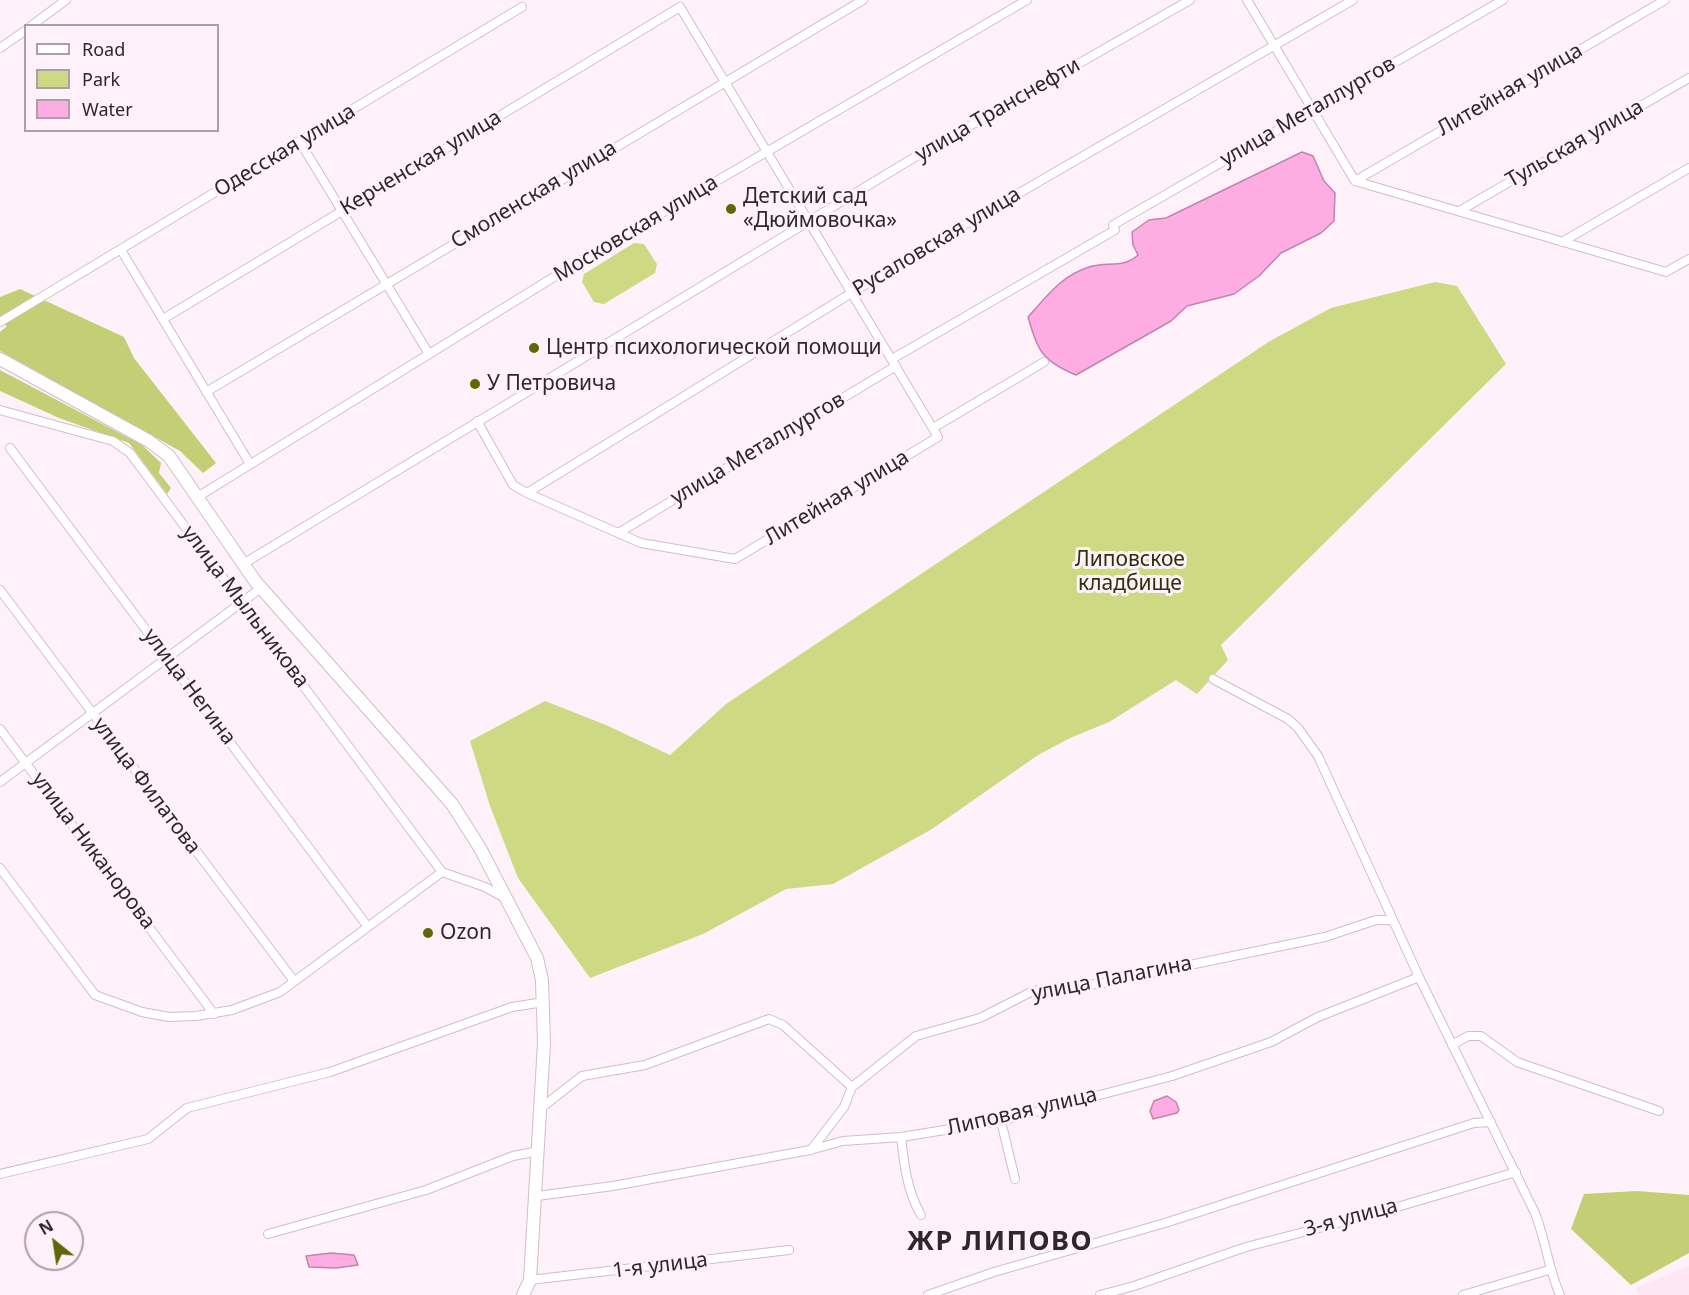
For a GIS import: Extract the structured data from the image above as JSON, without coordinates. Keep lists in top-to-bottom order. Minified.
{"streets":{"street":["Литейная улица","улица Транснефти","улица Металлургов","Тульская улица","Одесская улица","Керченская улица","Смоленская улица","Московская улица","Русаловская улица","улица Мыльникова","улица Негина","улица Филатова","улица Никанорова","улица Палагина","Липовая улица","3-я улица","1-я улица"]},"crossings":[["Литейная улица","улица Металлургов"],["Керченская улица","Смоленская улица"],["улица Палагина","Липовая улица"]],"districts":["ЖР ЛИПОВО"],"parks":["Липовское кладбище"],"places":["Детский сад «Дюймовочка»","Центр психологической помощи","У Петровича","Ozon"],"legend":["Road","Park","Water"],"north":"top left"}
